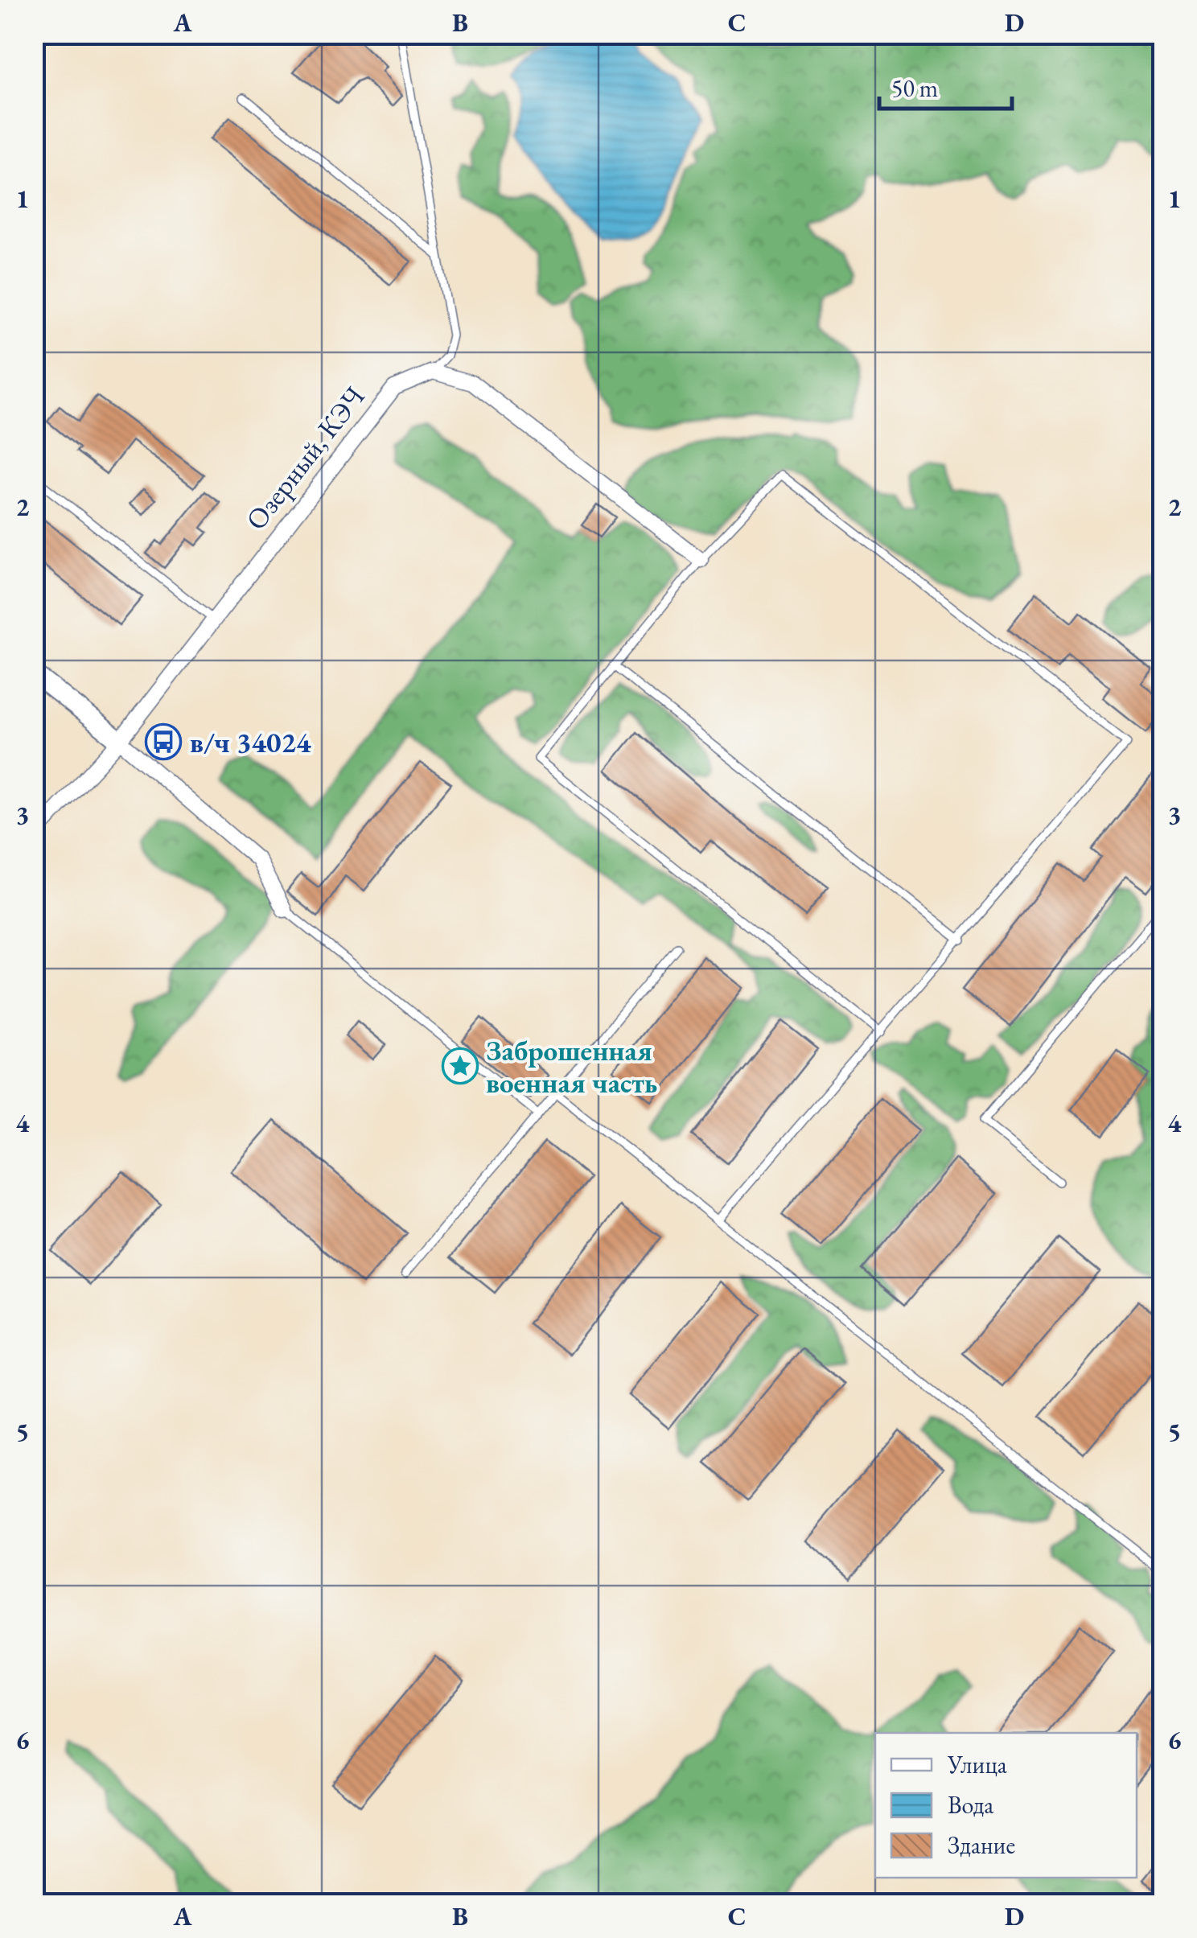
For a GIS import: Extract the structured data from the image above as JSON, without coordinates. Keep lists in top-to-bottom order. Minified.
{"streets":{"street":["Озерный, КЭЧ"]},"places":{"bus stop":["в/ч 34024"],"place":["Заброшенная военная часть"]},"legend":["Улица","Вода","Здание"],"scale_bar":"50 m","grid":{"columns":["A","B","C","D"],"rows":["1","2","3","4","5","6"]}}
